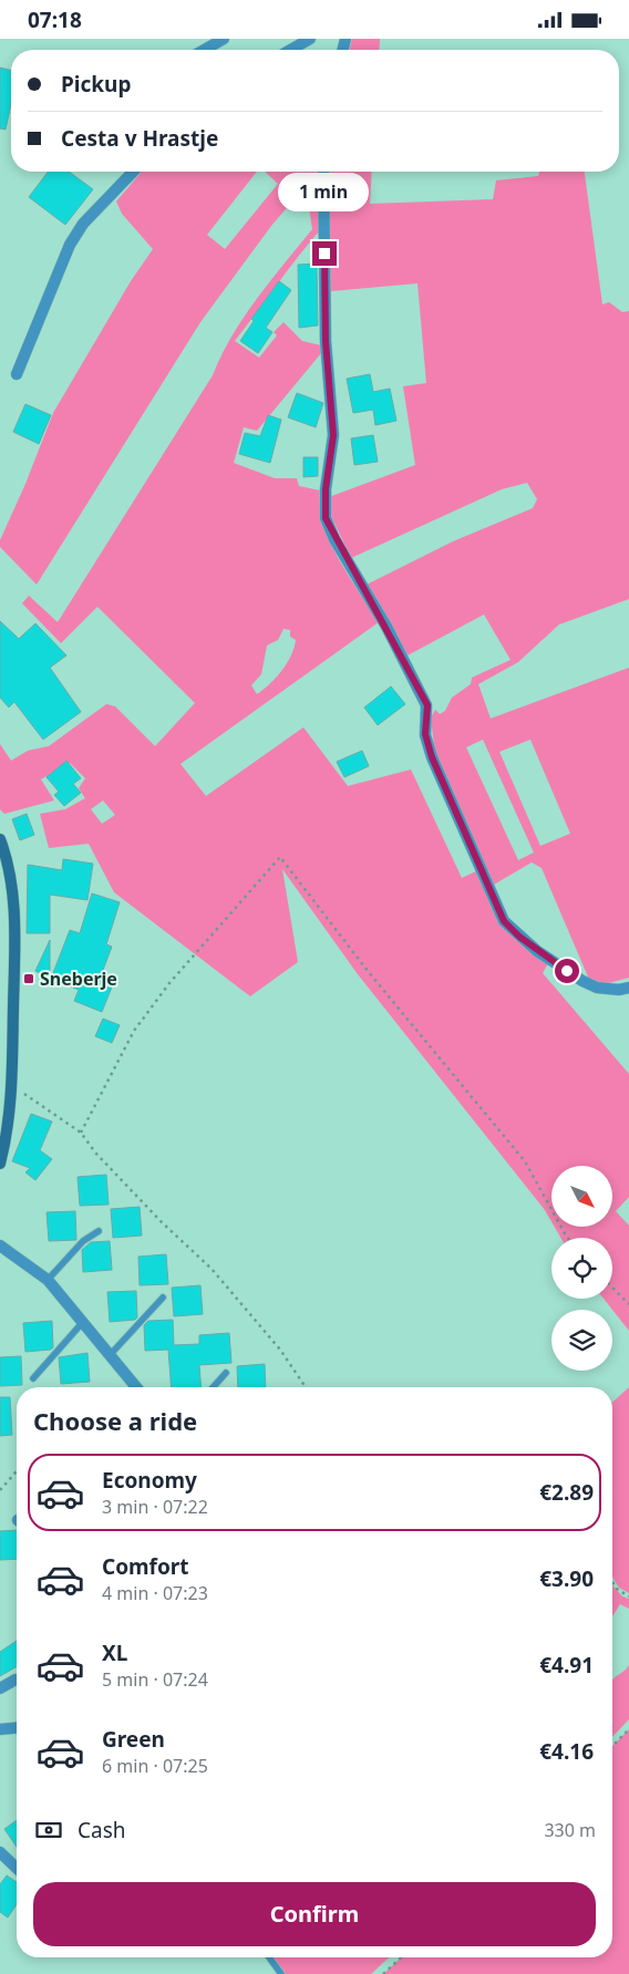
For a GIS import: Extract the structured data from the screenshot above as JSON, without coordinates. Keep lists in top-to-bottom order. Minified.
{"places":{"transit":["Sneberje"]},"north":"bottom right","page":{"status":"07:18","banner":["Pickup","Cesta v Hrastje"],"bubble":"1 min","heading":"Choose a ride","list":[{"name":"Economy","note":"3 min · 07:22","value":"€2.89"},{"name":"Comfort","note":"4 min · 07:23","value":"€3.90"},{"name":"XL","note":"5 min · 07:24","value":"€4.91"},{"name":"Green","note":"6 min · 07:25","value":"€4.16"}],"pay":["Cash","330 m"],"buttons":"Confirm"}}
